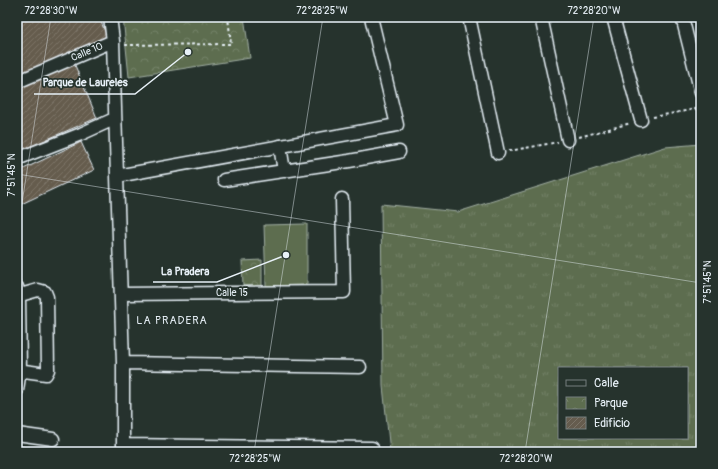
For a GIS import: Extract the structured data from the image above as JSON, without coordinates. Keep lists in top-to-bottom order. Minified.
{"streets":{"street":["Calle 10","Calle 15"]},"districts":["LA PRADERA"],"places":["Parque de Laureles","La Pradera"],"legend":["Calle","Parque","Edificio"],"coordinates":["72°28'30\"W","72°28'25\"W","72°28'20\"W","7°51'45\"N"]}
